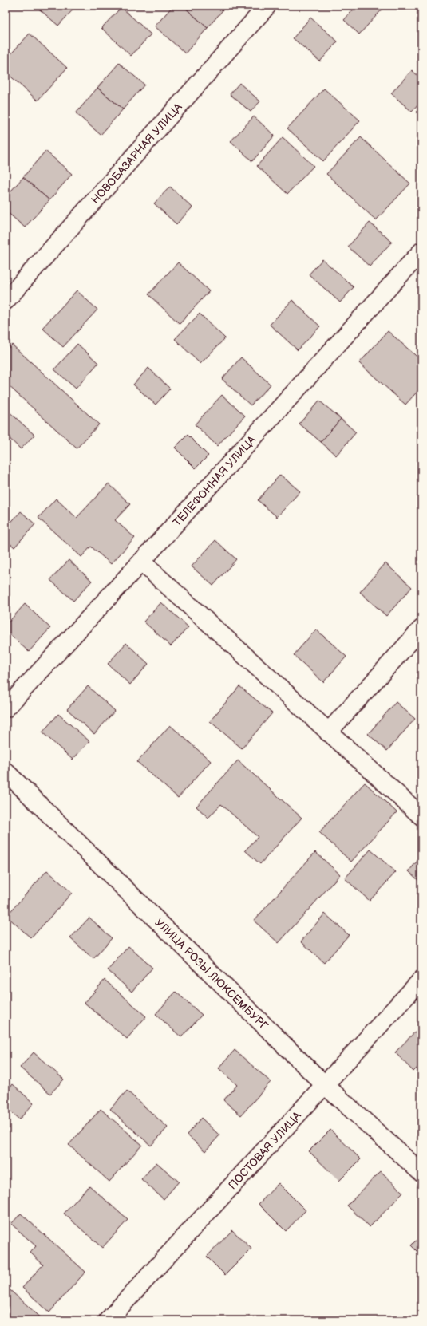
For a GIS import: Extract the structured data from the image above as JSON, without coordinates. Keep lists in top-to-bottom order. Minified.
{"streets":{"street":["НОВОБАЗАРНАЯ УЛИЦА","ТЕЛЕФОННАЯ УЛИЦА","УЛИЦА РОЗЫ ЛЮКСЕМБУРГ","ПОСТОВАЯ УЛИЦА"]},"crossings":[["УЛИЦА РОЗЫ ЛЮКСЕМБУРГ","ПОСТОВАЯ УЛИЦА"]]}
